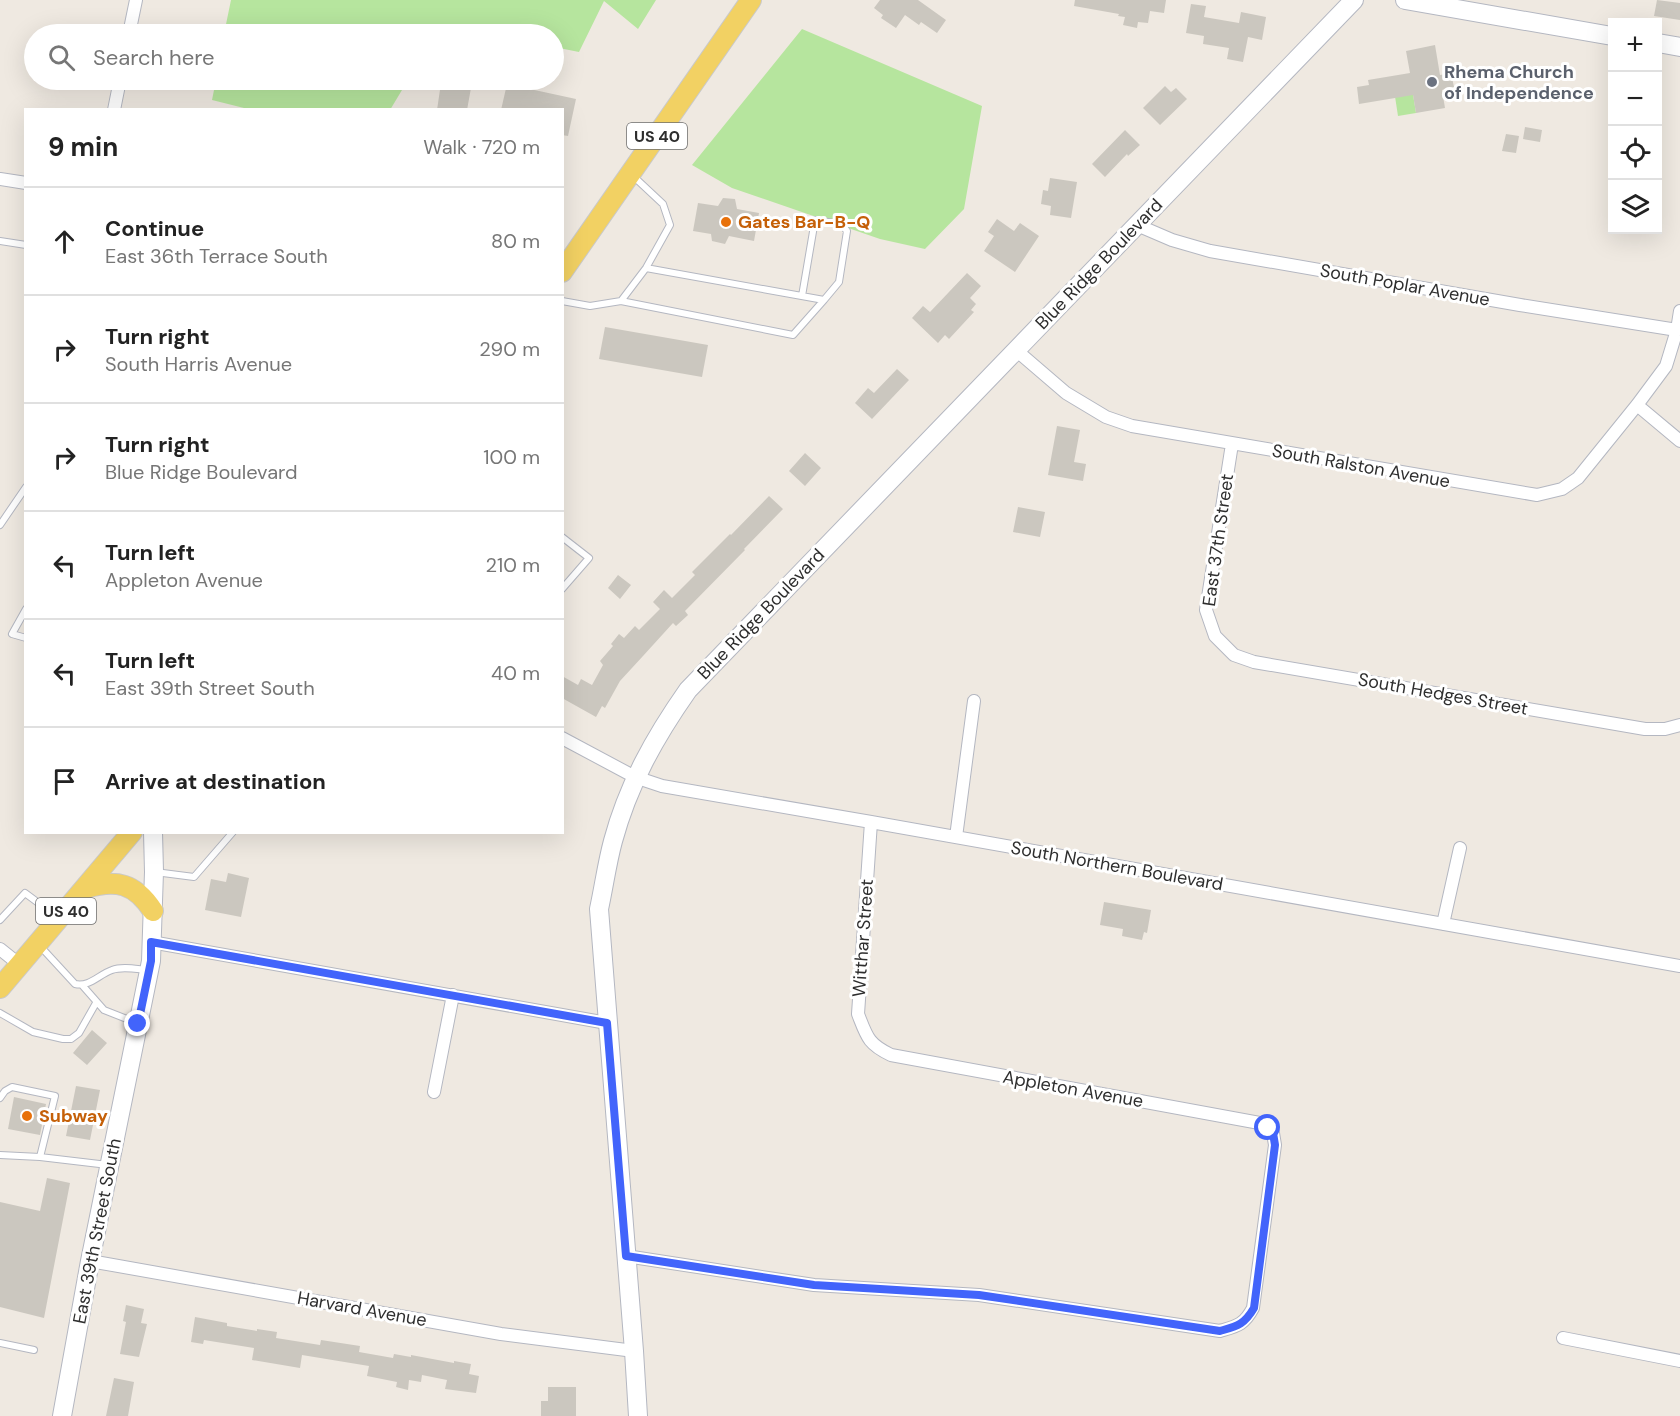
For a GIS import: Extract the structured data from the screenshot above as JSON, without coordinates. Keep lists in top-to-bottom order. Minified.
{"streets":{"main road":["US 40"],"street":["Blue Ridge Boulevard","South Poplar Avenue","South Ralston Avenue","East 37th Street","South Hedges Street","South Northern Boulevard","Witthar Street","Appleton Avenue","East 39th Street South","Harvard Avenue"]},"crossings":[["Blue Ridge Boulevard","South Poplar Avenue"],["Blue Ridge Boulevard","South Ralston Avenue"],["Blue Ridge Boulevard","South Northern Boulevard"],["Blue Ridge Boulevard","Appleton Avenue"],["Blue Ridge Boulevard","Harvard Avenue"],["South Poplar Avenue","South Ralston Avenue"],["South Ralston Avenue","East 37th Street"],["East 37th Street","South Hedges Street"],["South Northern Boulevard","Witthar Street"],["Witthar Street","Appleton Avenue"],["East 39th Street South","Harvard Avenue"]],"places":["Rhema Church of Independence","Gates Bar-B-Q","Subway"],"page":{"map_buttons":["+","−"],"search":"Search here","heading":["9 min","Walk · 720 m"],"list":[["Continue","East 36th Terrace South","80 m"],["Turn right","South Harris Avenue","290 m"],["Turn right","Blue Ridge Boulevard","100 m"],["Turn left","Appleton Avenue","210 m"],["Turn left","East 39th Street South","40 m"],"Arrive at destination"]}}
